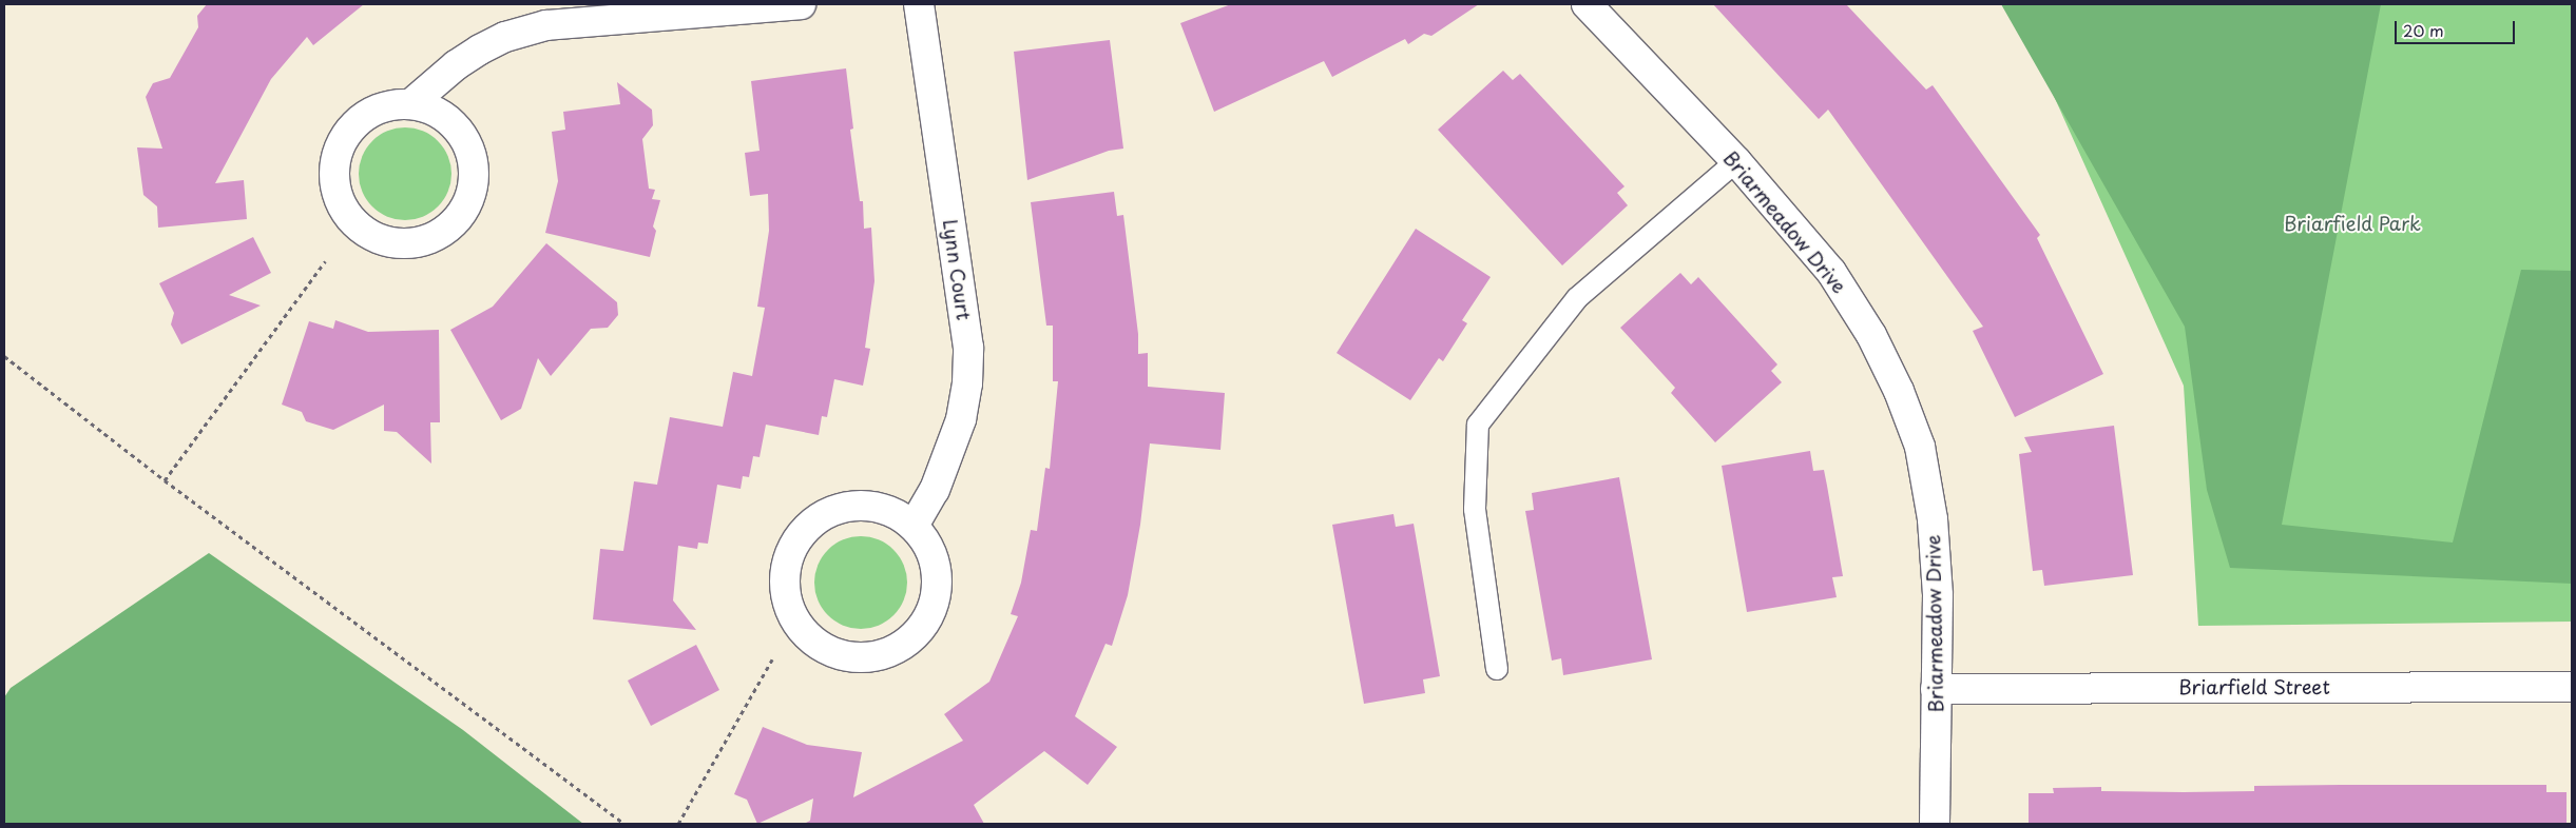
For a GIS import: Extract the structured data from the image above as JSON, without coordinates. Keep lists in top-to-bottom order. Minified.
{"streets":{"street":["Briarmeadow Drive","Lynn Court","Briarfield Street"]},"crossings":[["Briarmeadow Drive","Briarfield Street"]],"parks":["Briarfield Park"],"scale_bar":"20 m"}
